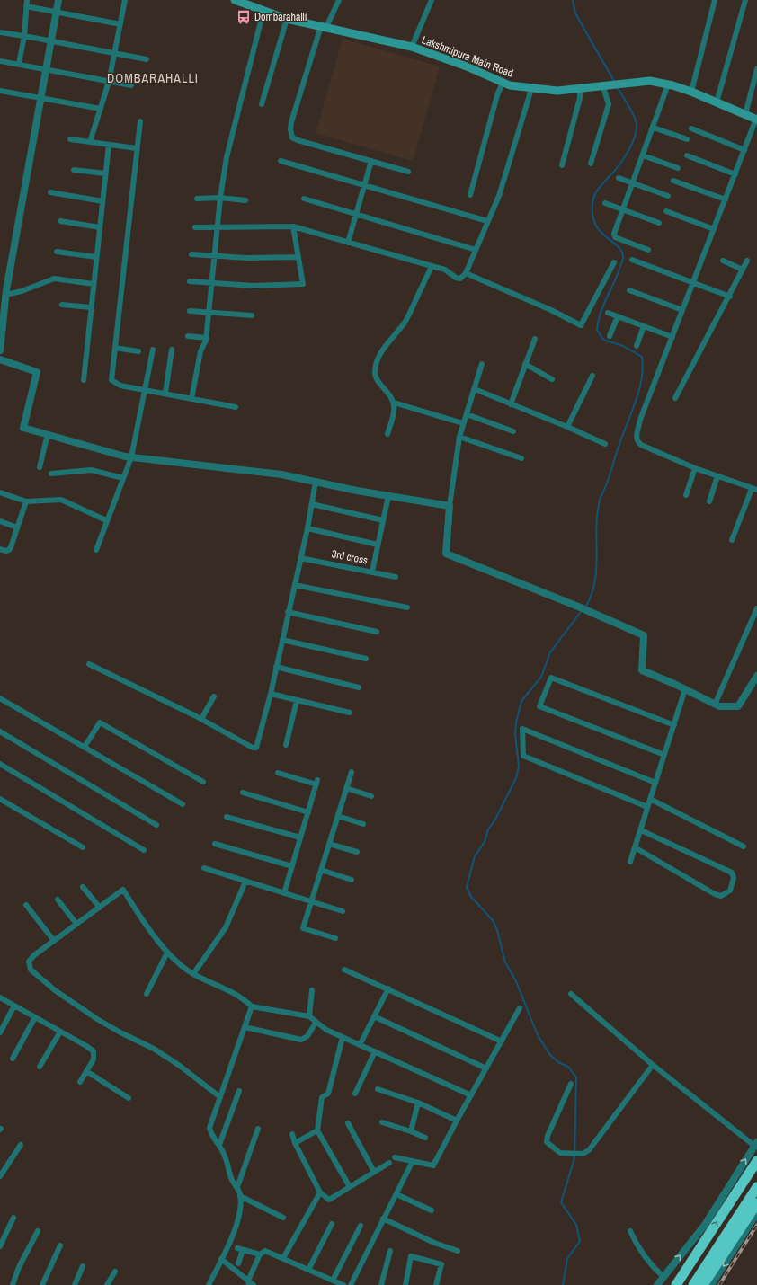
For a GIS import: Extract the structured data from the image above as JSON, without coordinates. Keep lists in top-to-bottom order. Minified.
{"streets":{"main road":["Lakshmipura Main Road"],"street":["3rd cross"]},"districts":["DOMBARAHALLI"],"places":{"bus stop":["Dombarahalli"]}}
